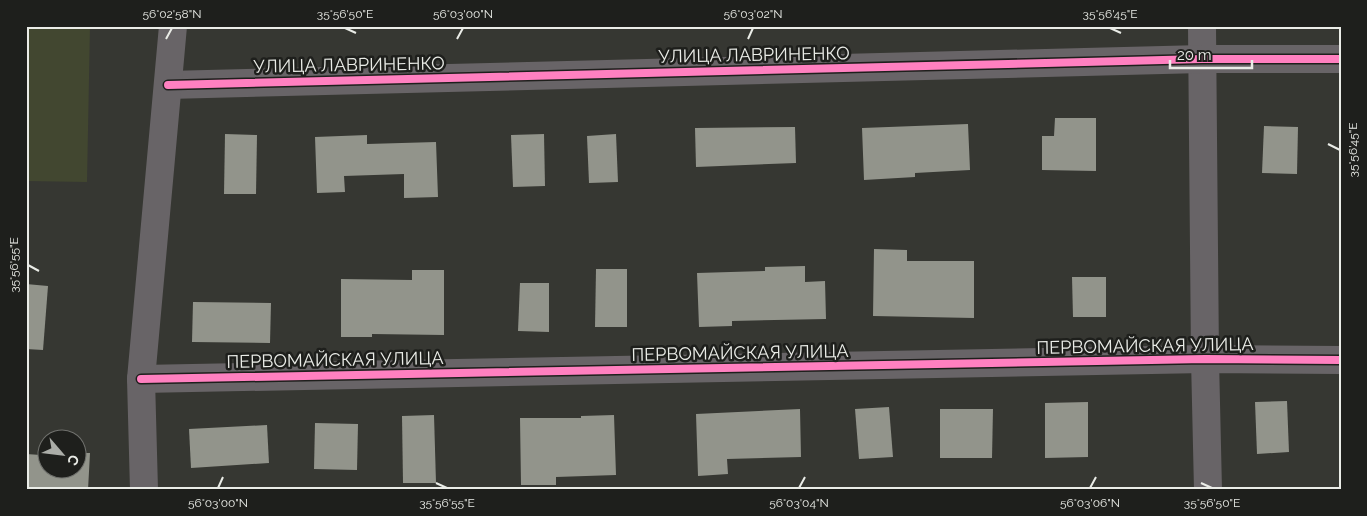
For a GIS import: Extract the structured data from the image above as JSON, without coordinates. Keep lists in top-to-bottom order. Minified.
{"streets":{"street":["УЛИЦА ЛАВРИНЕНКО","ПЕРВОМАЙСКАЯ УЛИЦА"]},"scale_bar":"20 m","north":"bottom right","coordinates":["56°02'58\"N","35°56'50\"E","56°03'00\"N","56°03'02\"N","35°56'45\"E","35°56'55\"E","56°03'04\"N","56°03'06\"N"]}
